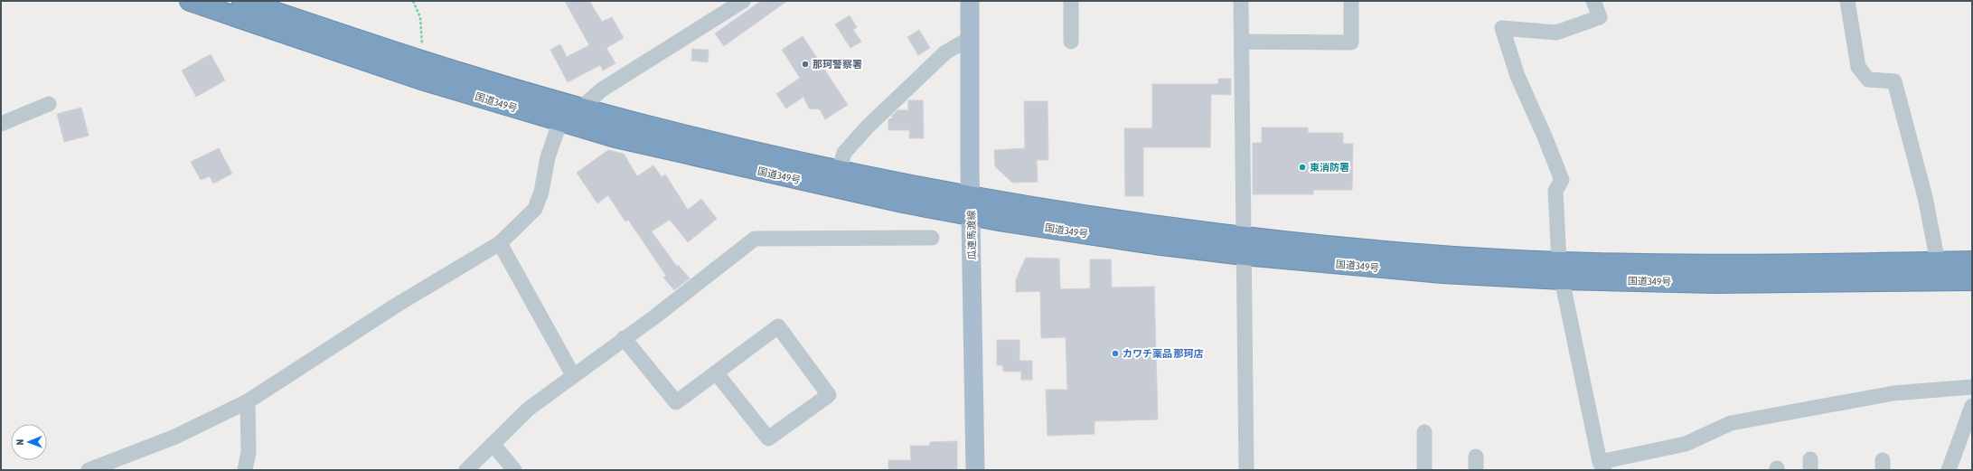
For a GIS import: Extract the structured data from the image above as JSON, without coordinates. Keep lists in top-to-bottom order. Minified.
{"streets":{"highway":["国道349号"],"main road":["瓜連馬渡線"]},"crossings":[["国道349号","瓜連馬渡線"]],"places":["那珂警察署","東消防署","カワチ薬品 那珂店"],"north":"left"}
